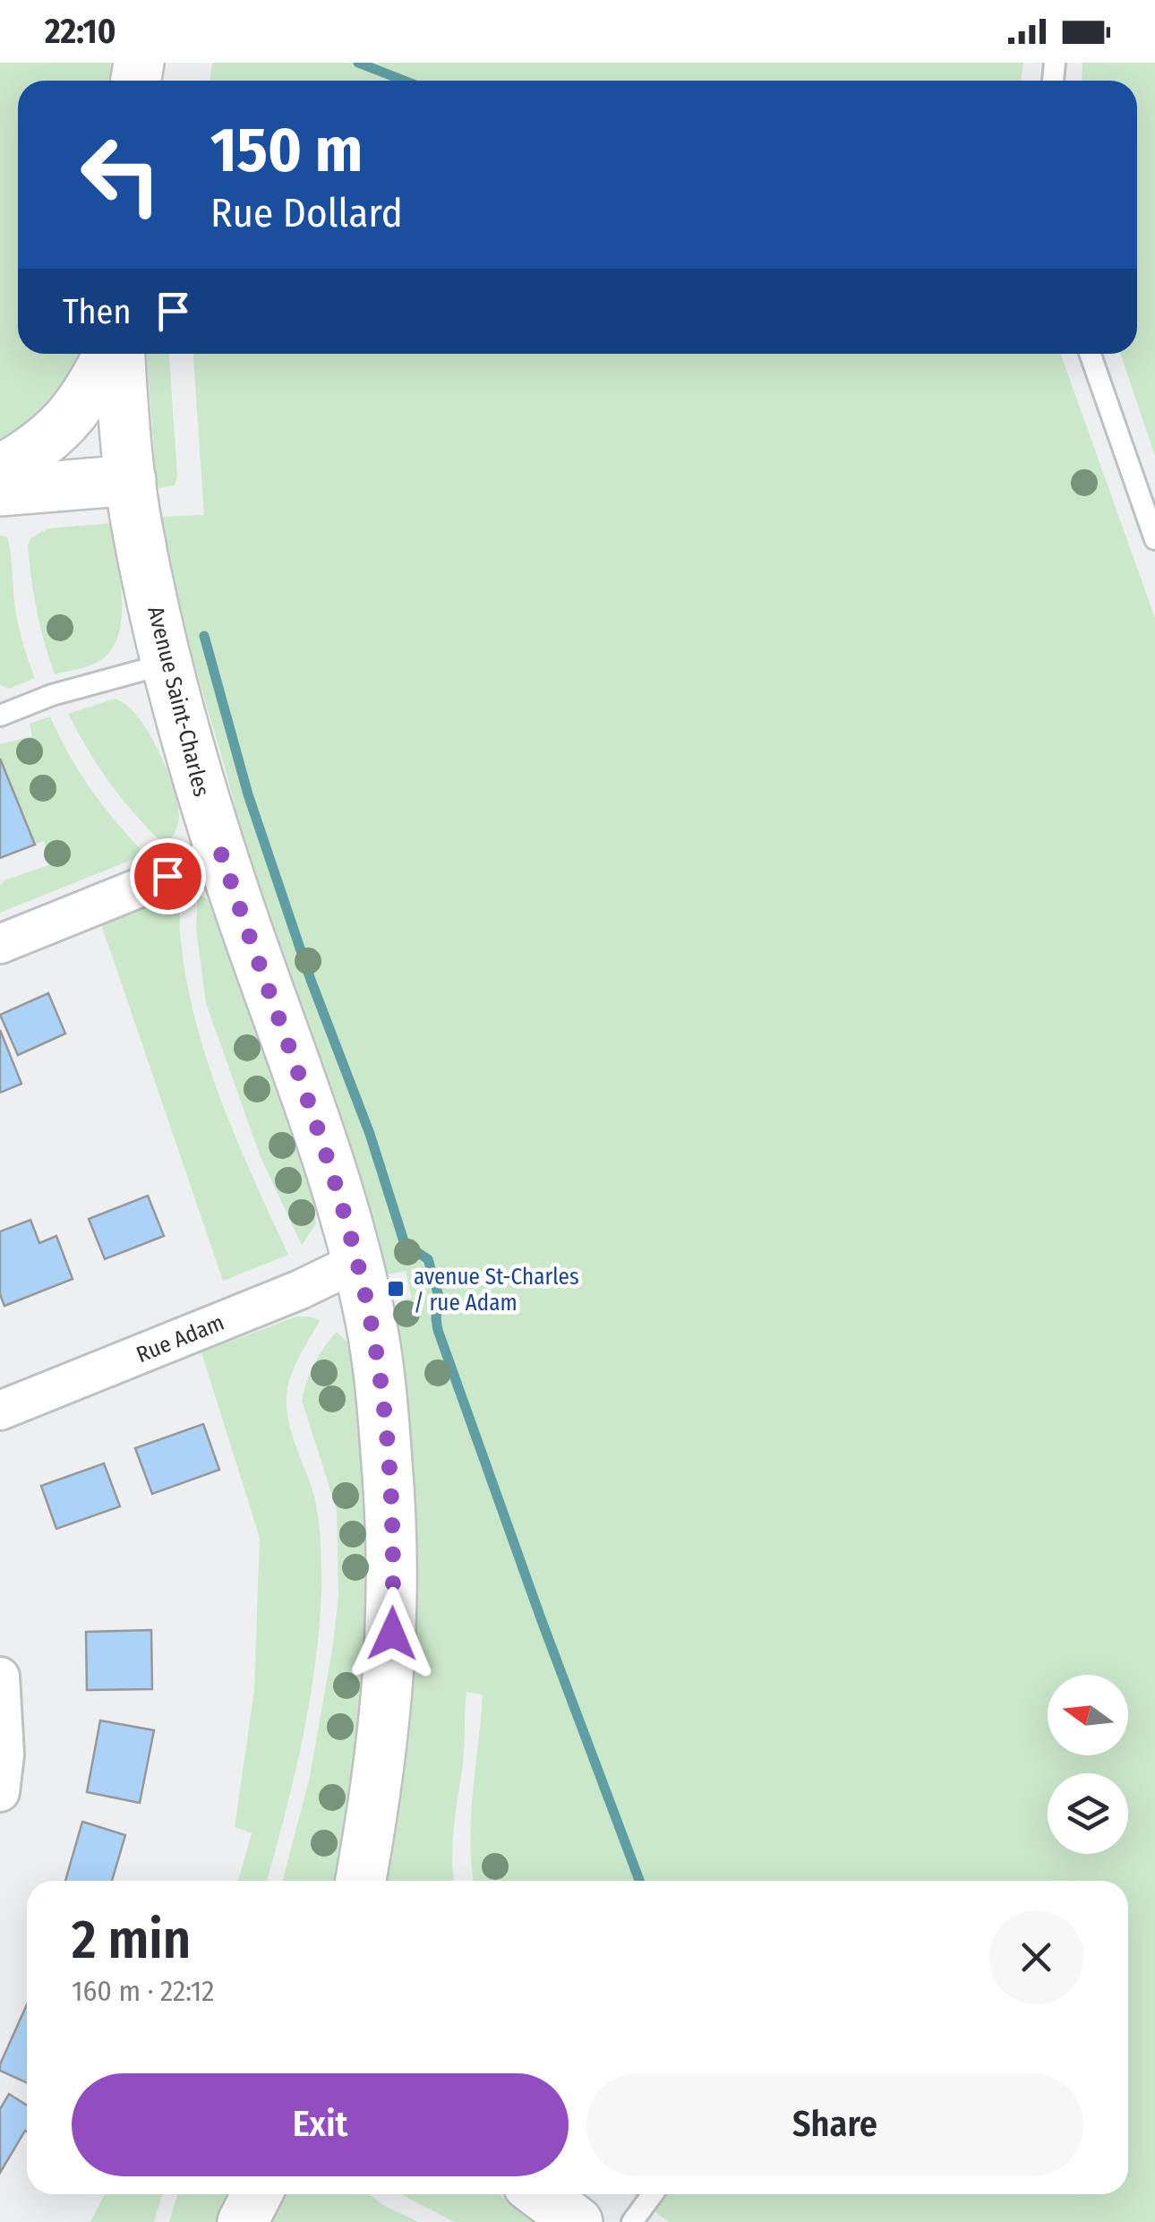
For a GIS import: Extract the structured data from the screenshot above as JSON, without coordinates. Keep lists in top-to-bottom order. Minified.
{"streets":{"street":["Avenue Saint-Charles","Rue Adam"]},"crossings":[["Avenue Saint-Charles","Rue Adam"]],"places":{"transit":["avenue St-Charles / rue Adam"]},"north":"left","page":{"status":"22:10","turn":["150 m","Rue Dollard"],"then":"Then","heading":["2 min","160 m · 22:12"],"buttons":["Exit","Share"]}}
